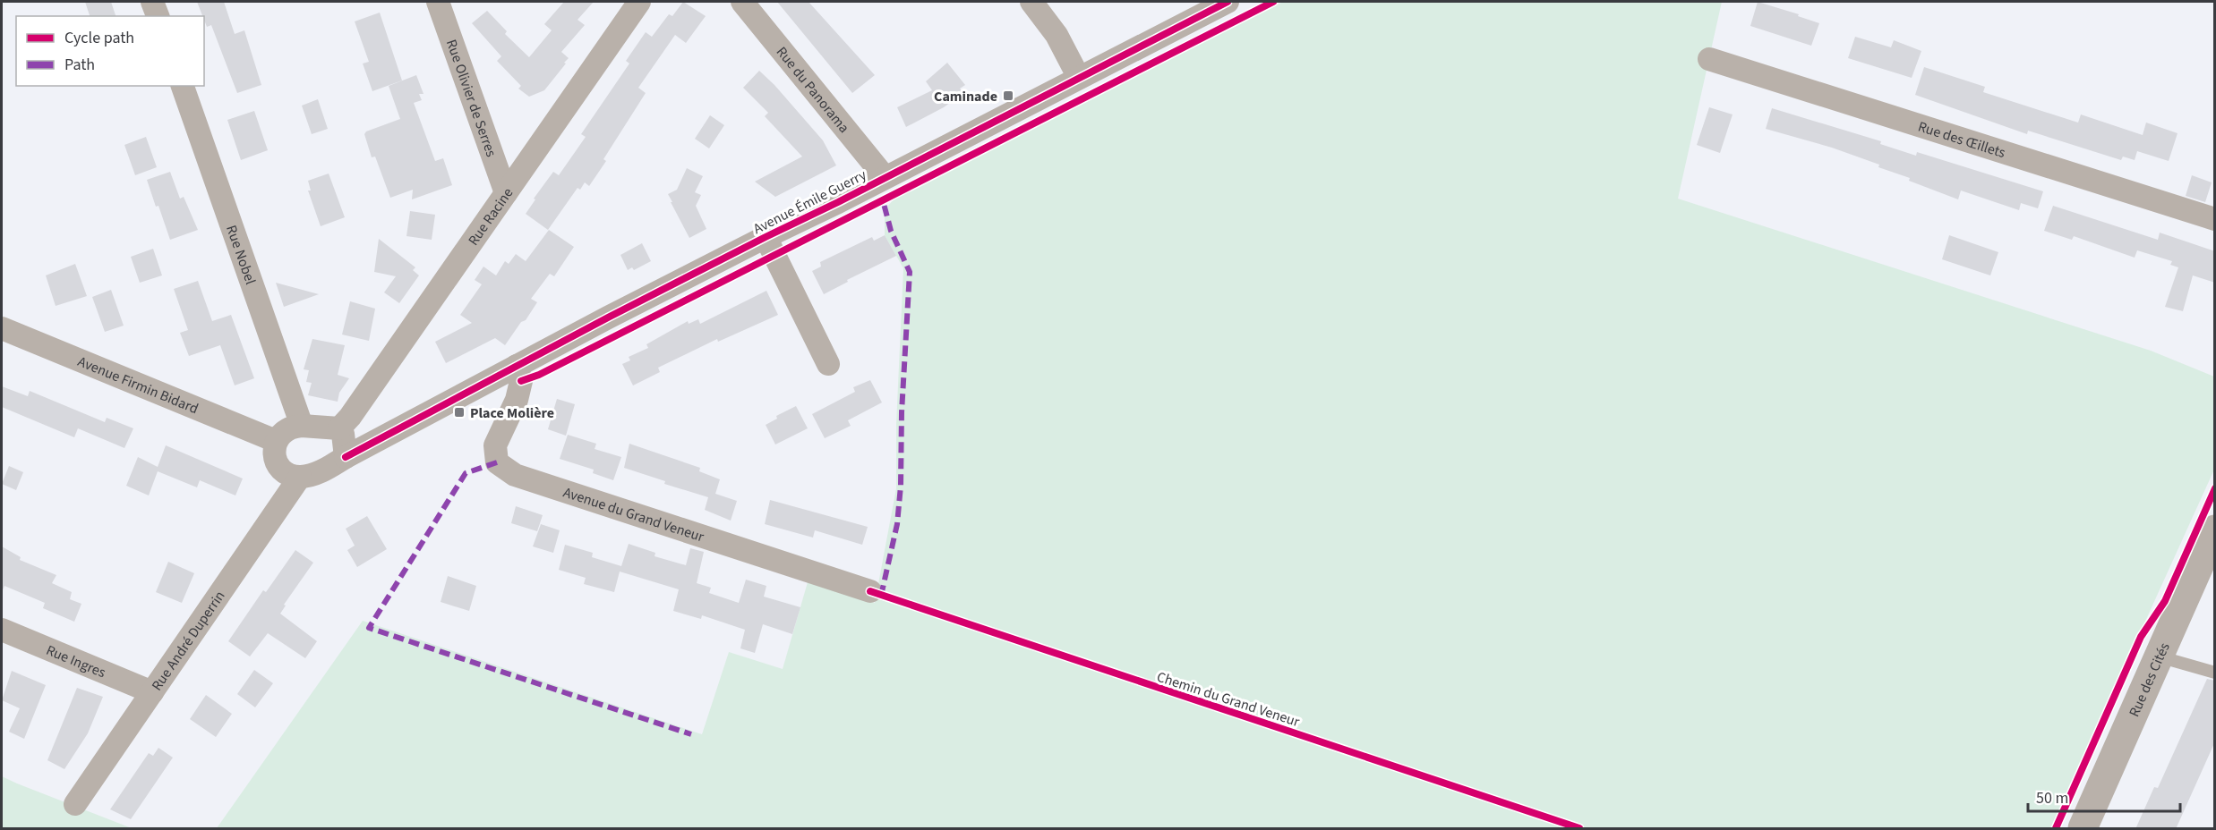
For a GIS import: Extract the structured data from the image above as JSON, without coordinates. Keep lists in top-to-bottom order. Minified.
{"streets":{"street":["Rue du Panorama","Rue Olivier de Serres","Rue des Œillets","Avenue Émile Guerry","Rue Racine","Rue Nobel","Avenue Firmin Bidard","Avenue du Grand Veneur","Rue André Duperrin","Rue Ingres","Rue des Cités"],"cycle path":["Chemin du Grand Veneur"]},"crossings":[["Rue du Panorama","Avenue Émile Guerry"],["Rue Olivier de Serres","Rue Racine"],["Avenue Émile Guerry","Avenue du Grand Veneur"],["Rue Racine","Rue Nobel"],["Rue Racine","Avenue Firmin Bidard"],["Rue Racine","Rue André Duperrin"],["Rue Nobel","Avenue Firmin Bidard"],["Rue Nobel","Rue André Duperrin"],["Avenue Firmin Bidard","Rue André Duperrin"],["Rue André Duperrin","Rue Ingres"]],"places":{"transit":["Caminade","Place Molière"]},"legend":["Cycle path","Path"],"scale_bar":"50 m"}
